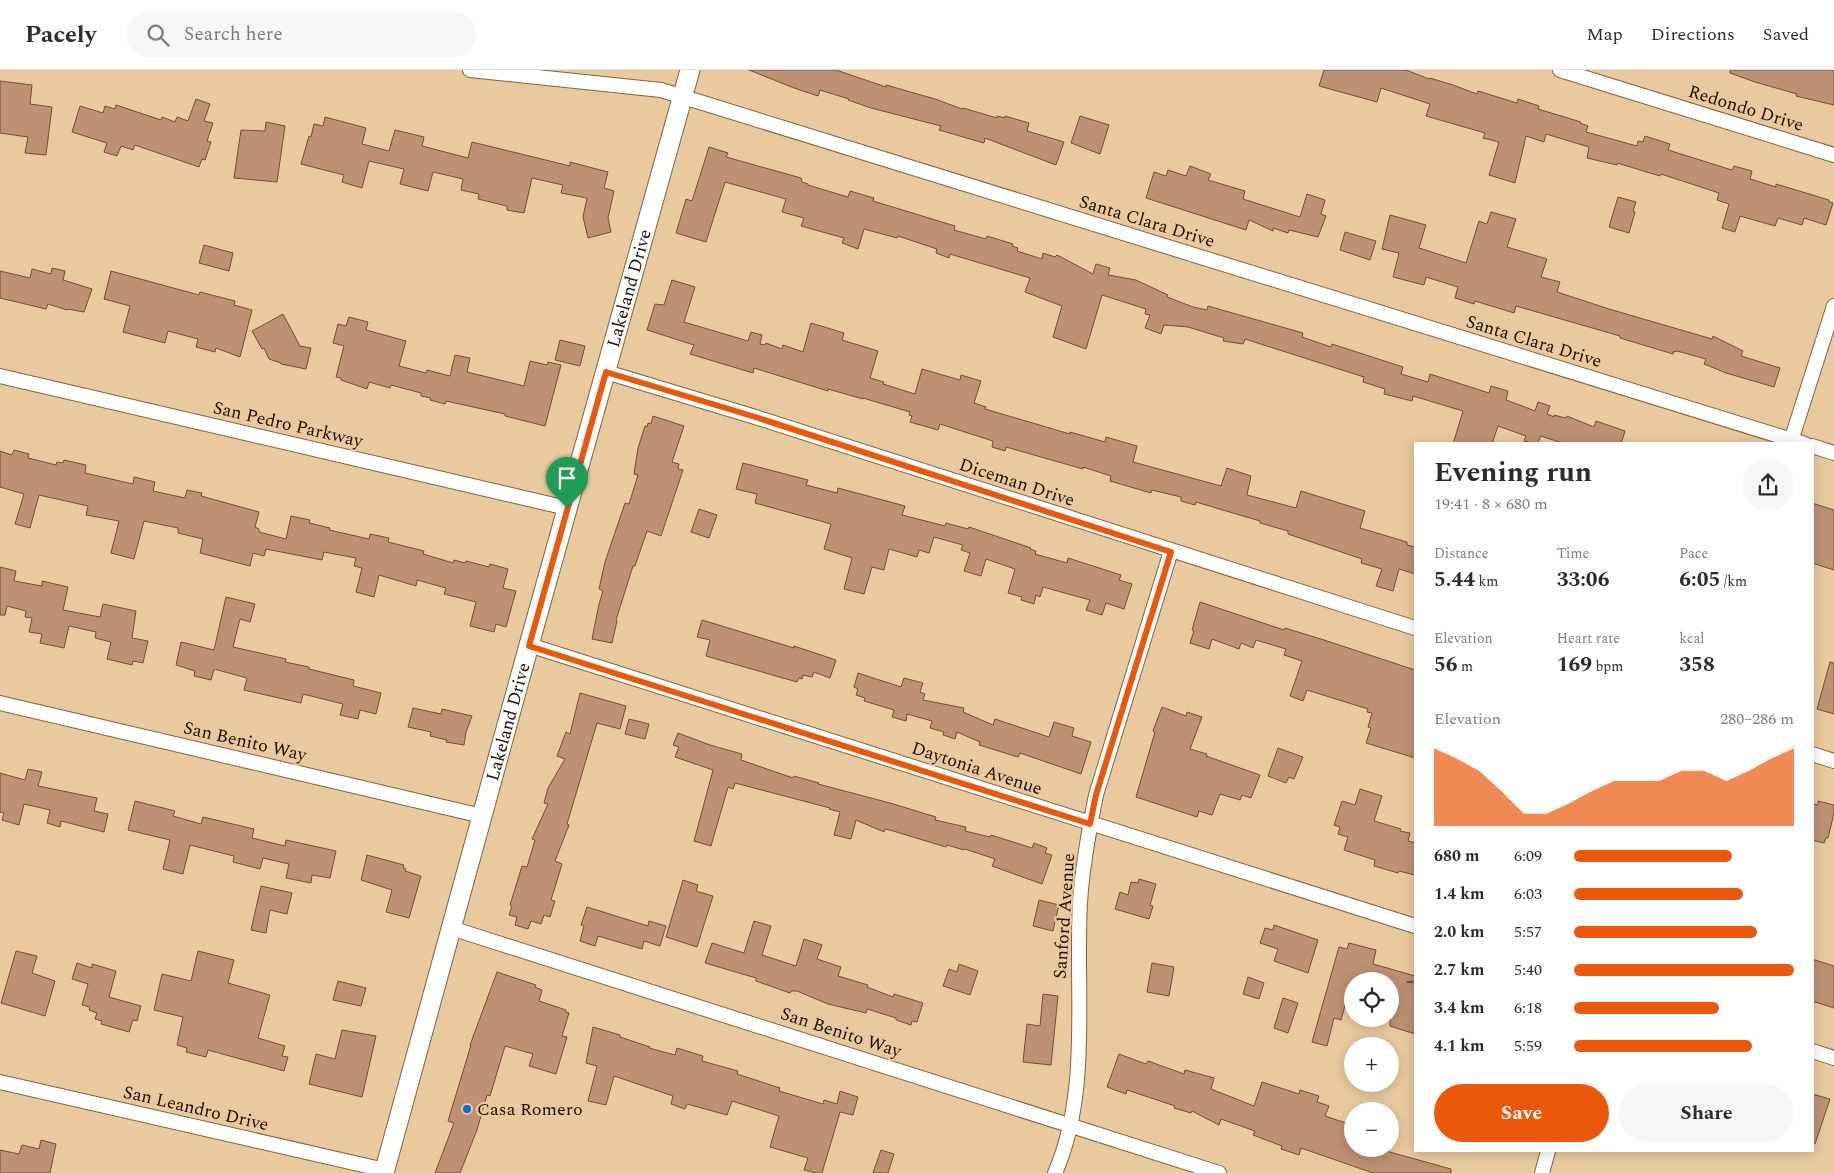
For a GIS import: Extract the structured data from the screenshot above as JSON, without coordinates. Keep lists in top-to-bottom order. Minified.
{"streets":{"street":["Redondo Drive","Santa Clara Drive","Lakeland Drive","San Pedro Parkway","Diceman Drive","San Benito Way","Daytonia Avenue","Sanford Avenue","San Leandro Drive"]},"crossings":[["Santa Clara Drive","Lakeland Drive"],["Lakeland Drive","San Pedro Parkway"],["Lakeland Drive","Diceman Drive"],["Lakeland Drive","San Benito Way"],["Lakeland Drive","Daytonia Avenue"],["Lakeland Drive","San Leandro Drive"],["Diceman Drive","Sanford Avenue"],["San Benito Way","Sanford Avenue"],["Daytonia Avenue","Sanford Avenue"]],"places":["Casa Romero"],"page":{"header":"Pacely","search":"Search here","nav":["Map","Directions","Saved"],"heading":["Evening run","19:41 · 8 × 680 m"],"stats":[["Distance","5.44 km"],["Time","33:06"],["Pace","6:05 /km"],["Elevation","56 m"],["Heart rate","169 bpm"],["kcal","358"]],"chart":["Elevation","280–286 m"],"list":[{"name":"680 m","note":"6:09"},{"name":"1.4 km","note":"6:03"},{"name":"2.0 km","note":"5:57"},{"name":"2.7 km","note":"5:40"},{"name":"3.4 km","note":"6:18"},{"name":"4.1 km","note":"5:59"}],"map_buttons":["+","−"],"buttons":["Save","Share"]}}
